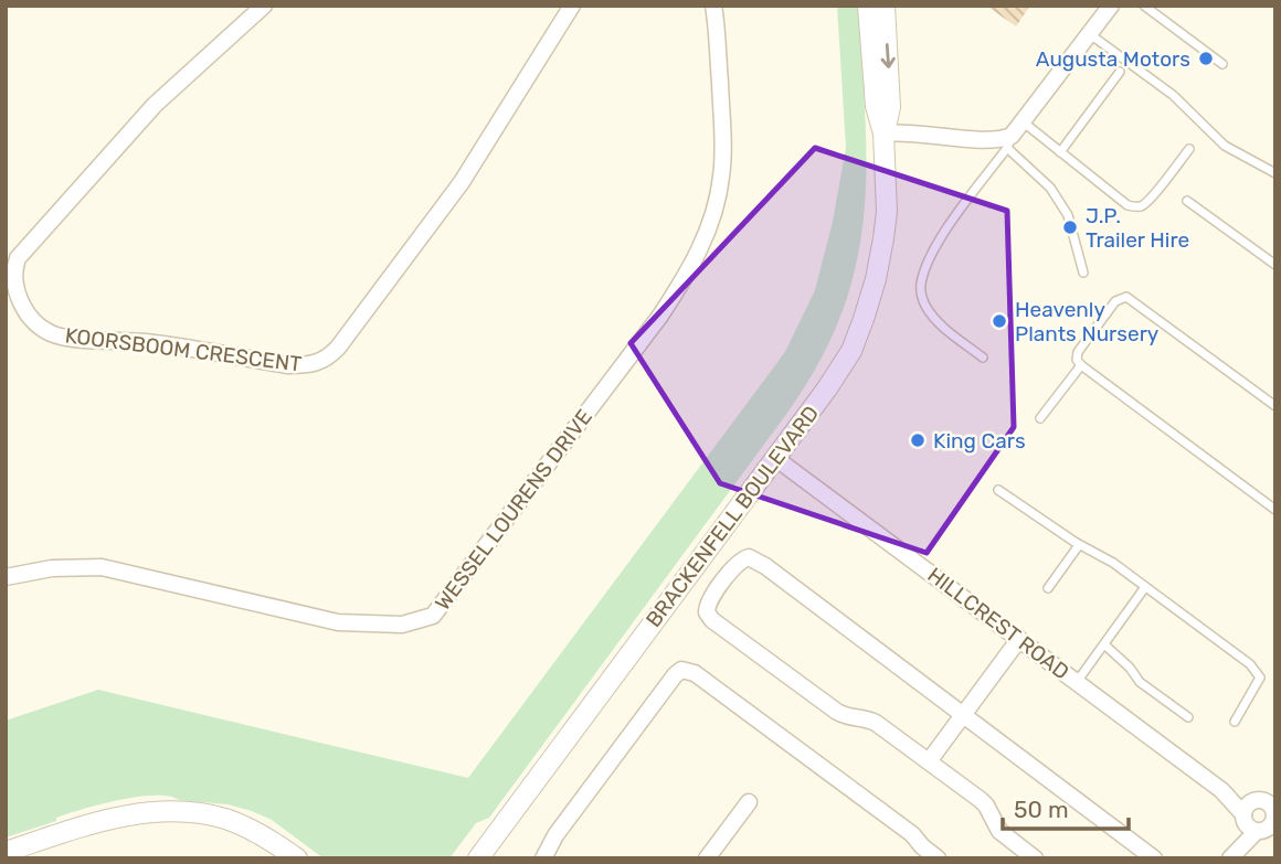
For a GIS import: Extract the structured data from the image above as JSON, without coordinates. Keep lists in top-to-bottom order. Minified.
{"streets":{"street":["KOORSBOOM CRESCENT","WESSEL LOURENS DRIVE","BRACKENFELL BOULEVARD","HILLCREST ROAD"]},"crossings":[["BRACKENFELL BOULEVARD","HILLCREST ROAD"]],"places":["Augusta Motors","J.P. Trailer Hire","Heavenly Plants Nursery","King Cars"],"scale_bar":"50 m"}
